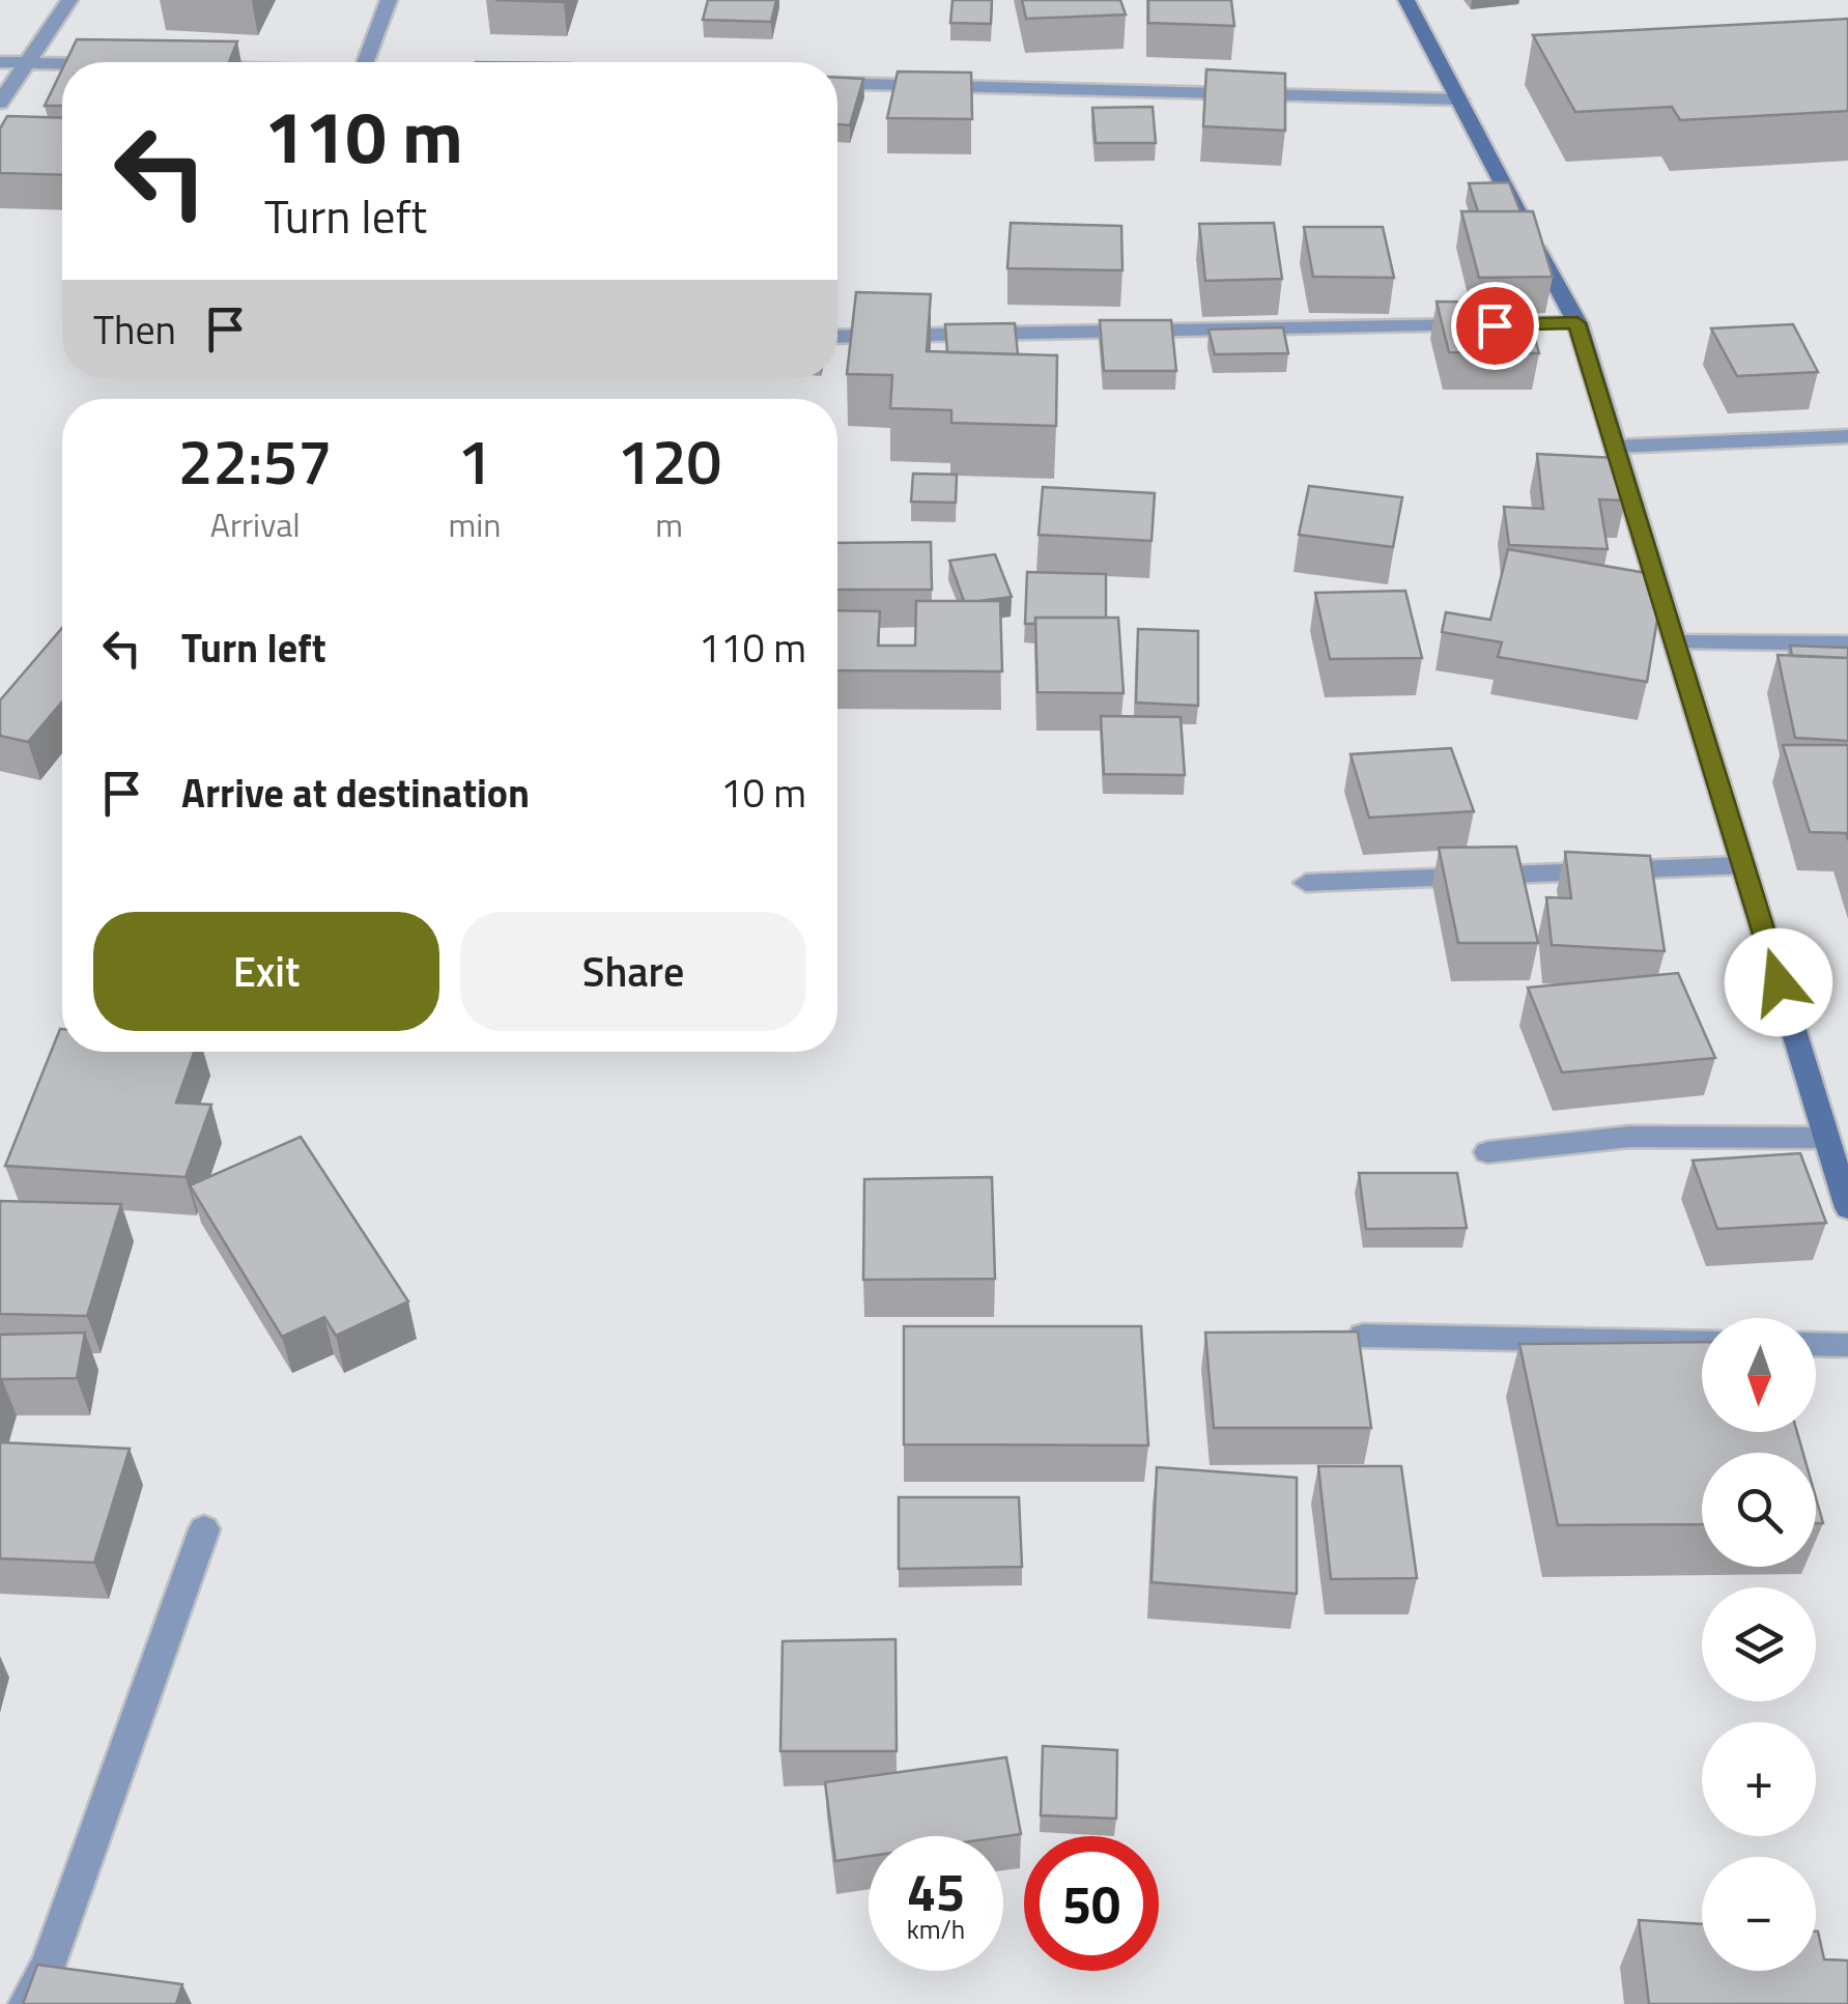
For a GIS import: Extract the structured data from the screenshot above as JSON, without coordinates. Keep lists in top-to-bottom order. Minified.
{"north":"bottom","page":{"turn":["110 m","Turn left"],"then":"Then","eta":["22:57","Arrival","1","min","120","m"],"list":[{"name":"Turn left","value":"110 m"},{"name":"Arrive at destination","value":"10 m"}],"buttons":["Exit","Share"],"map_buttons":["+","−"],"speed":"45 km/h","limit":"50"}}
